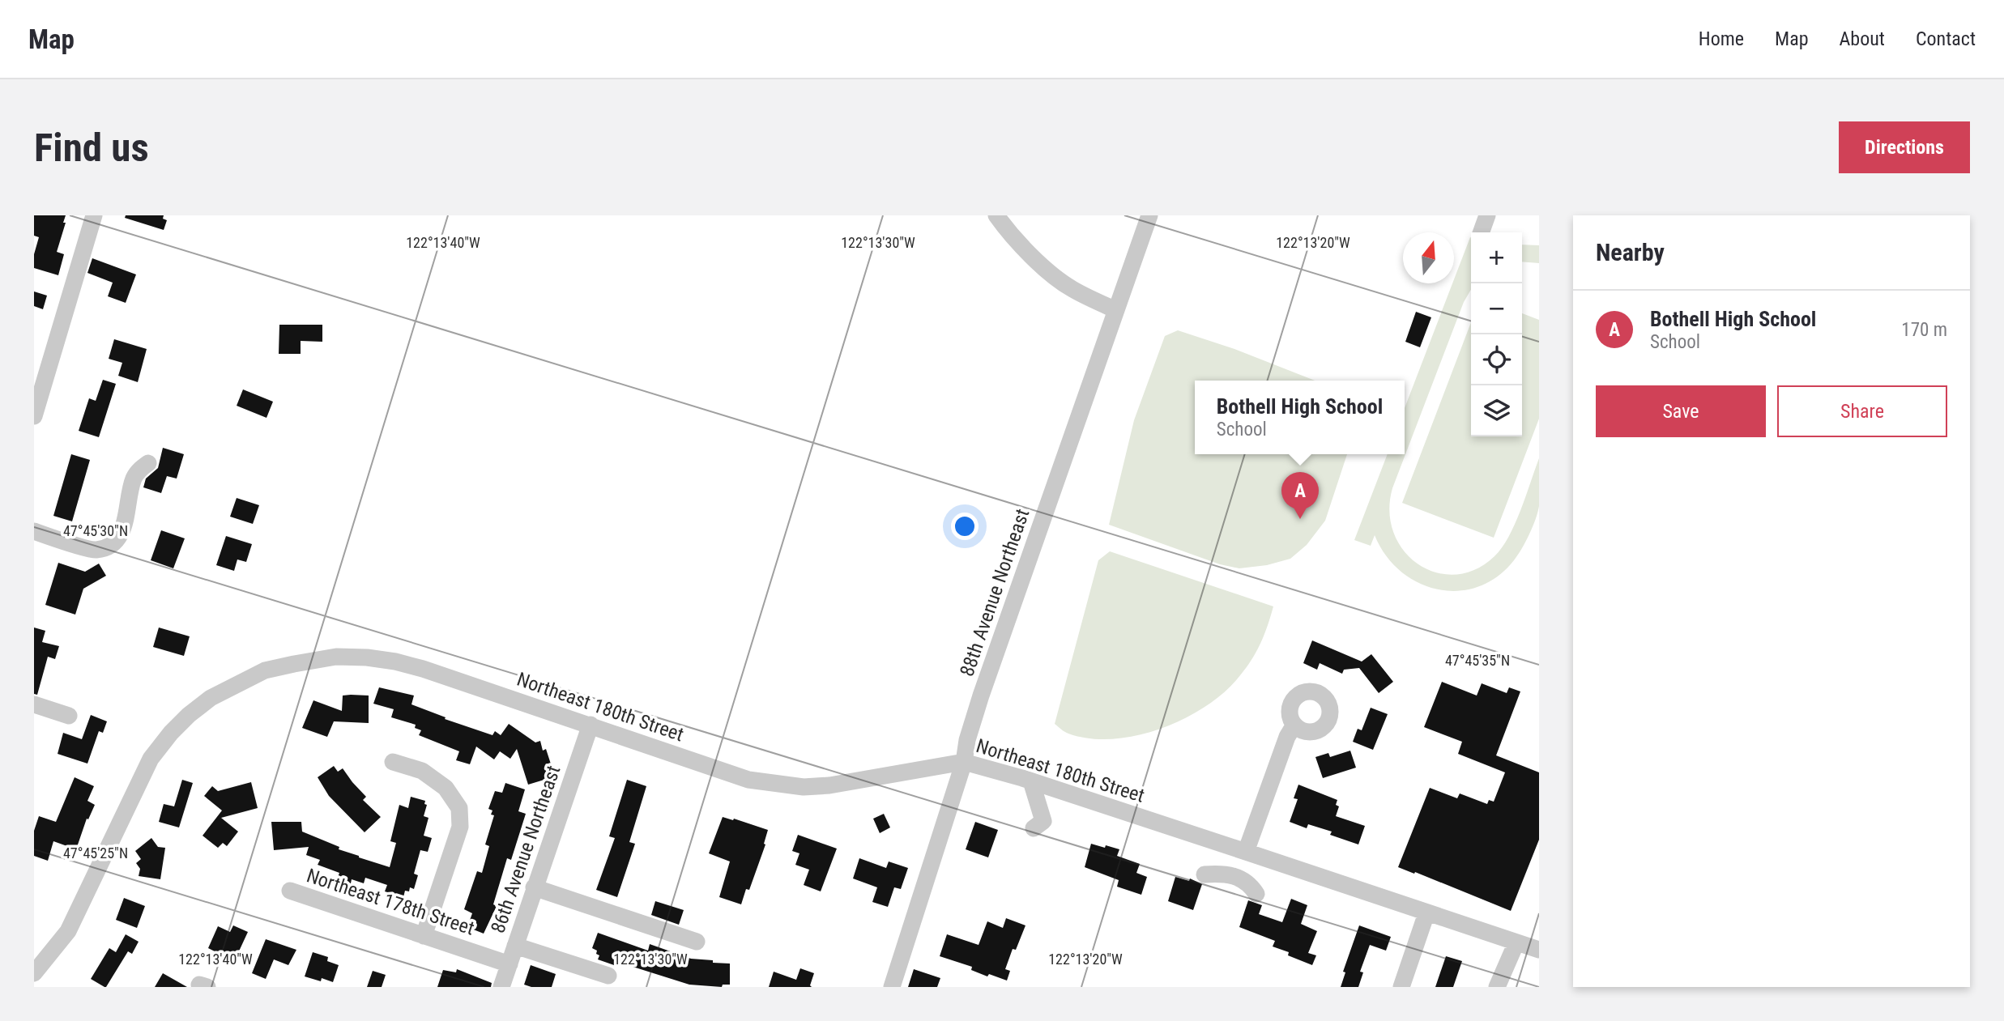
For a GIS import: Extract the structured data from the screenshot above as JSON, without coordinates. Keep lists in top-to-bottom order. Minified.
{"streets":{"street":["88th Avenue Northeast","Northeast 180th Street","86th Avenue Northeast","Northeast 178th Street"]},"crossings":[["88th Avenue Northeast","Northeast 180th Street"],["Northeast 180th Street","86th Avenue Northeast"],["86th Avenue Northeast","Northeast 178th Street"]],"north":"top","page":{"header":"Map","nav":["Home","Map","About","Contact"],"buttons":["Directions",["Save","Share"]],"title":"Find us","heading":"Nearby","map_buttons":["+","−"],"list":[{"mark":"A","name":"Bothell High School","note":"School","value":"170 m"}],"popup":["Bothell High School","School"],"pins":"A"},"coordinates":["122°13'40\"W","122°13'30\"W","122°13'20\"W","47°45'30\"N","47°45'35\"N","47°45'25\"N"]}
